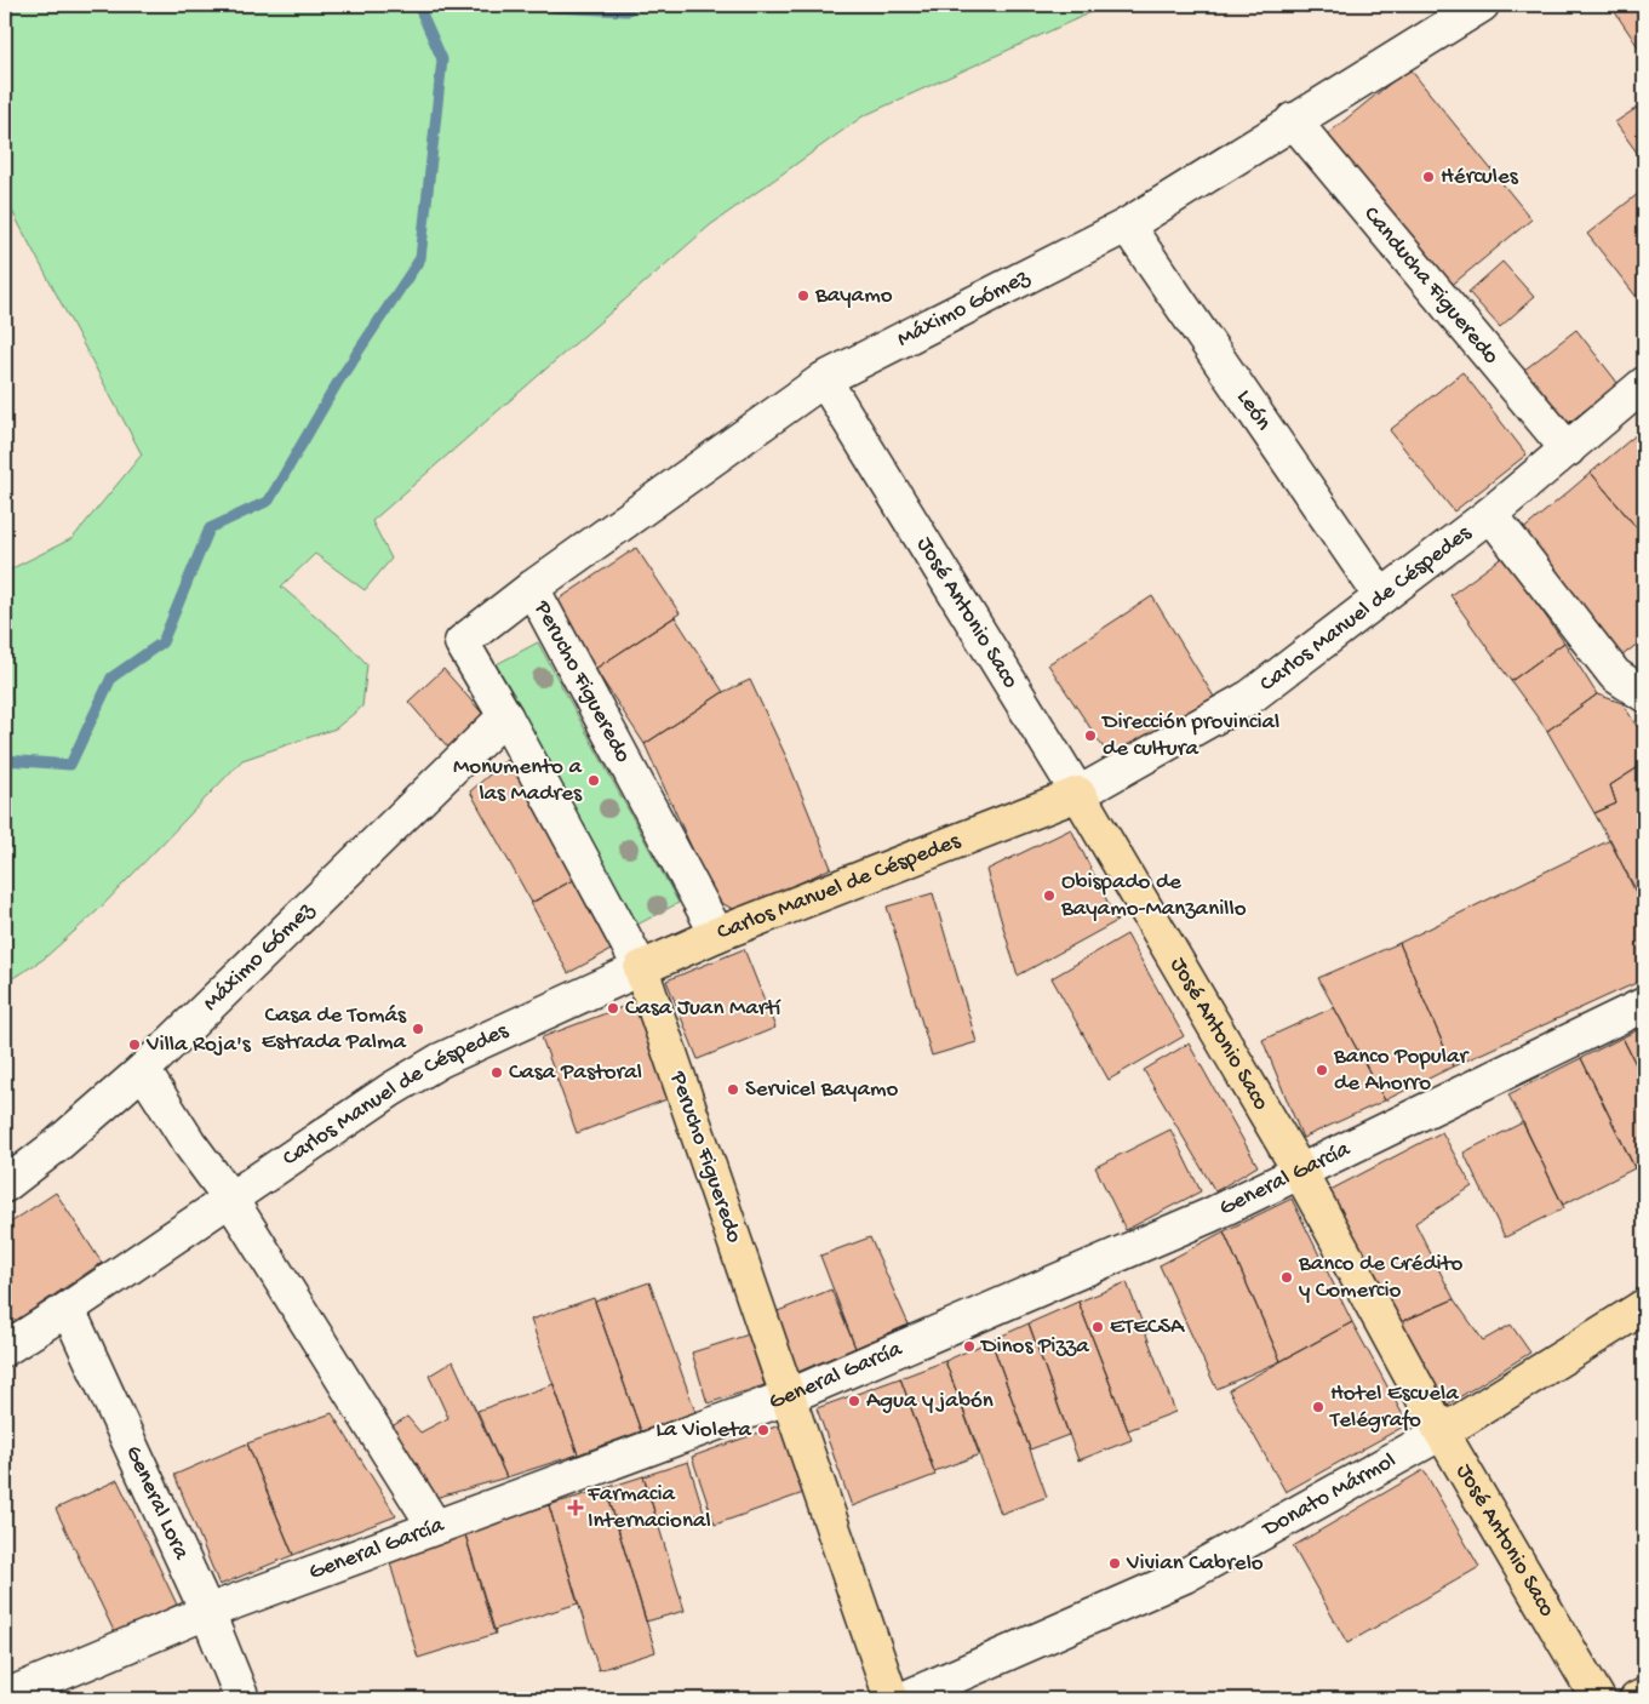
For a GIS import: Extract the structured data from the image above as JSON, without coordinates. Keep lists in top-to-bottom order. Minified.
{"streets":{"main road":["Carlos Manuel de Céspedes","José Antonio Saco","Perucho Figueredo","Donato Mármol"],"street":["Canducha Figueredo","Máximo Gómez","León","General García","General Lora"]},"crossings":[["Canducha Figueredo","Máximo Gómez"],["Canducha Figueredo","Carlos Manuel de Céspedes"],["Máximo Gómez","León"],["Máximo Gómez","José Antonio Saco"],["Máximo Gómez","Perucho Figueredo"],["León","Carlos Manuel de Céspedes"],["Carlos Manuel de Céspedes","José Antonio Saco"],["Carlos Manuel de Céspedes","Perucho Figueredo"],["Carlos Manuel de Céspedes","General Lora"],["José Antonio Saco","General García"],["José Antonio Saco","Donato Mármol"],["Perucho Figueredo","General García"],["General García","General Lora"]],"places":{"other":["Hércules","Bayamo","Dirección provincial de cultura","Monumento a las Madres","Obispado de Bayamo-Manzanillo","Casa Juan Martí","Casa de Tomás Estrada Palma","Villa Roja's","Banco Popular de Ahorro","Casa Pastoral","Servicel Bayamo","Banco de Crédito y Comercio","ETECSA","Dinos Pizza","Agua y jabón","Hotel Escuela Telégrafo","La Violeta","Vivian Cabrelo"],"health":["Farmacia Internacional"]}}
